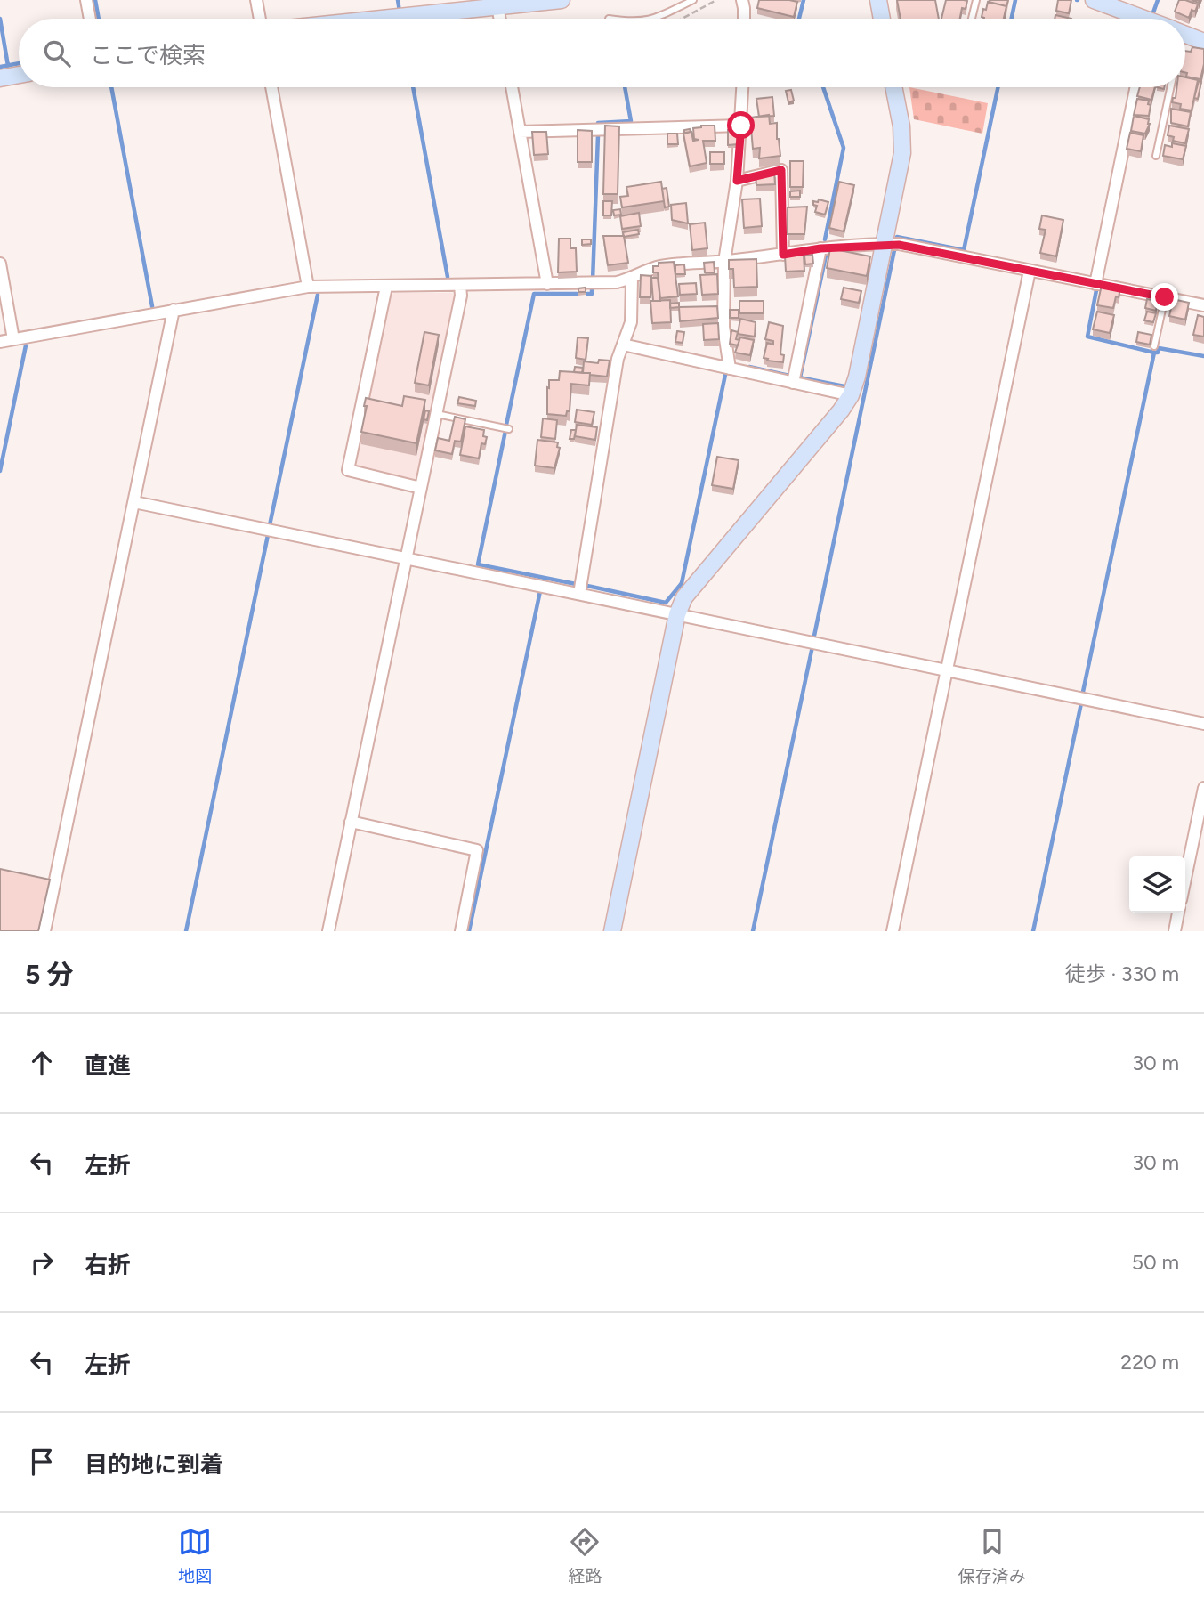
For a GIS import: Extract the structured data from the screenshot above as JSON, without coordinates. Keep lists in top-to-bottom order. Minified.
{"page":{"search":"ここで検索","heading":["5 分","徒歩 · 330 m"],"list":[["直進","30 m"],["左折","30 m"],["右折","50 m"],["左折","220 m"],"目的地に到着"],"nav":["地図","経路","保存済み"]}}
